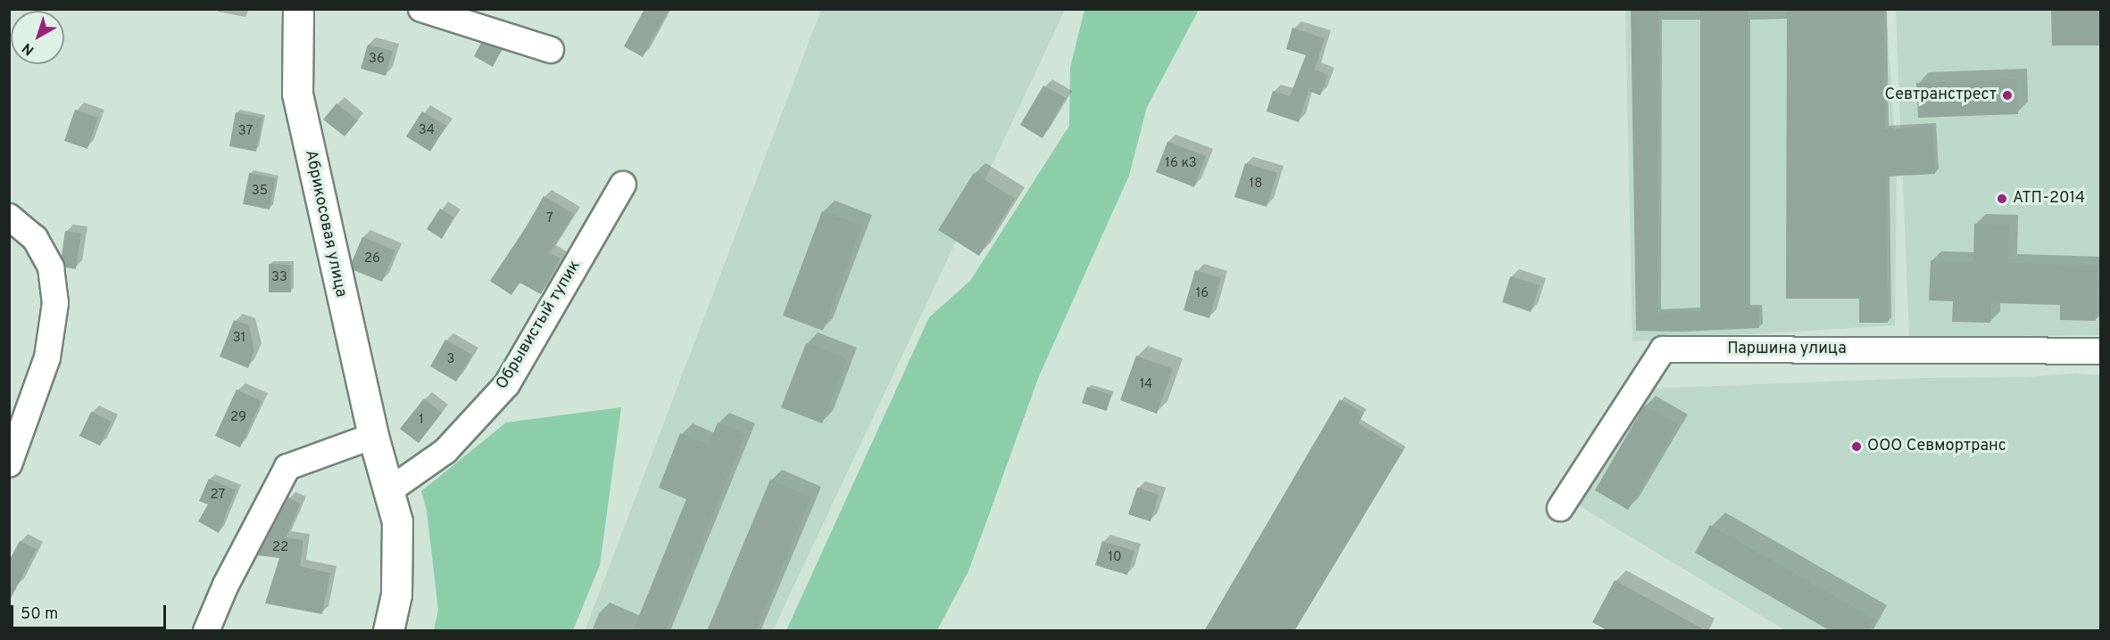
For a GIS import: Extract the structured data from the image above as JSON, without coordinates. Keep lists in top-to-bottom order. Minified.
{"streets":{"main road":["Абрикосовая улица"],"street":["Обрывистый тупик","Паршина улица"]},"crossings":[["Абрикосовая улица","Обрывистый тупик"]],"places":["Севтранстрест","АТП-2014","ООО Севмортранс"],"house_numbers":["36","34","37","16 к3","18","35","7","26","33","16","31","3","14","29","1","27","22","10"],"scale_bar":"50 m","north":"bottom left"}
